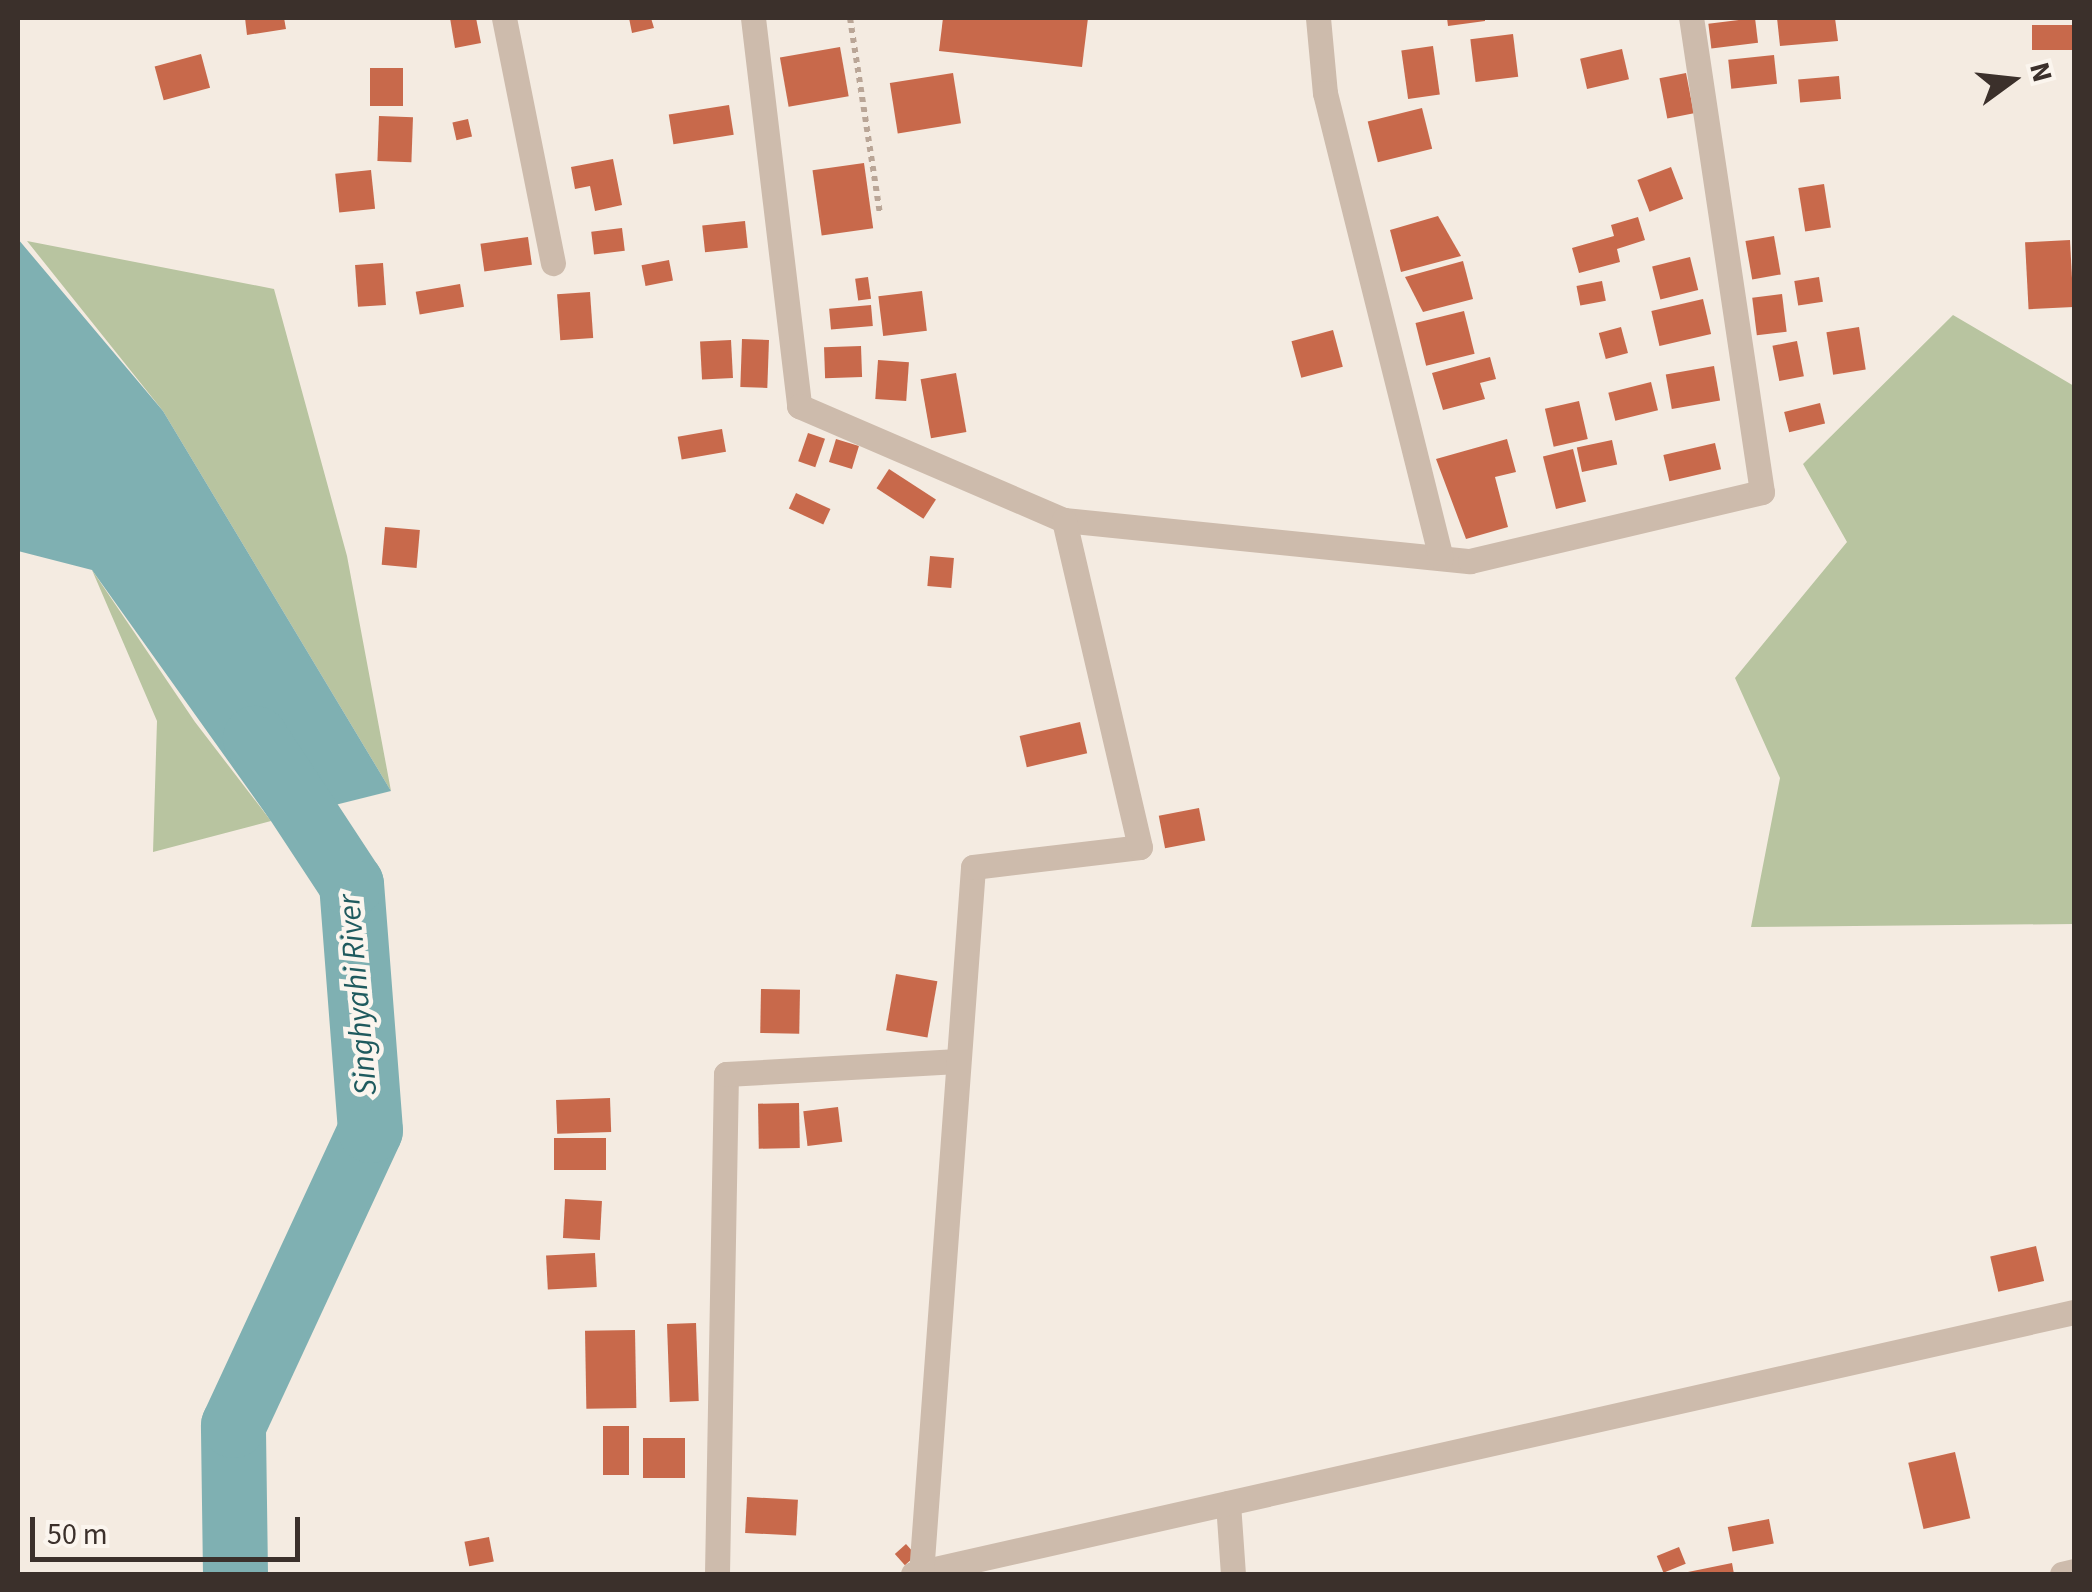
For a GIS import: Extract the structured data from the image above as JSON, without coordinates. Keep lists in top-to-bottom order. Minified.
{"water":["Singhyahi River"],"scale_bar":"50 m","north":"right"}
